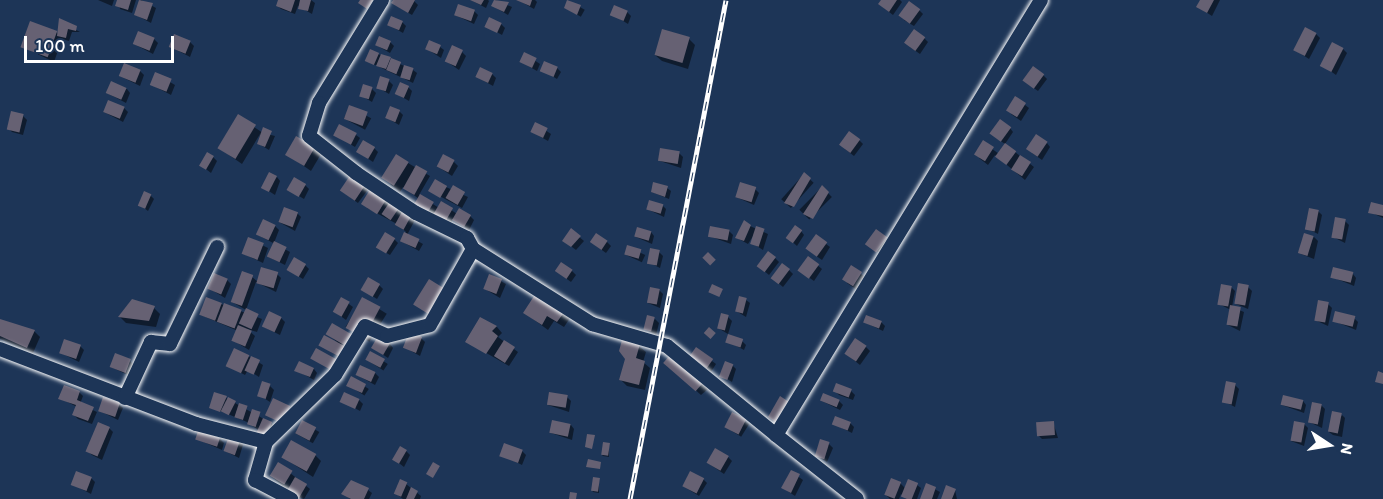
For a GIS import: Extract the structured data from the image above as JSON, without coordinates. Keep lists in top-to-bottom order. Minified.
{"scale_bar":"100 m","north":"right"}
